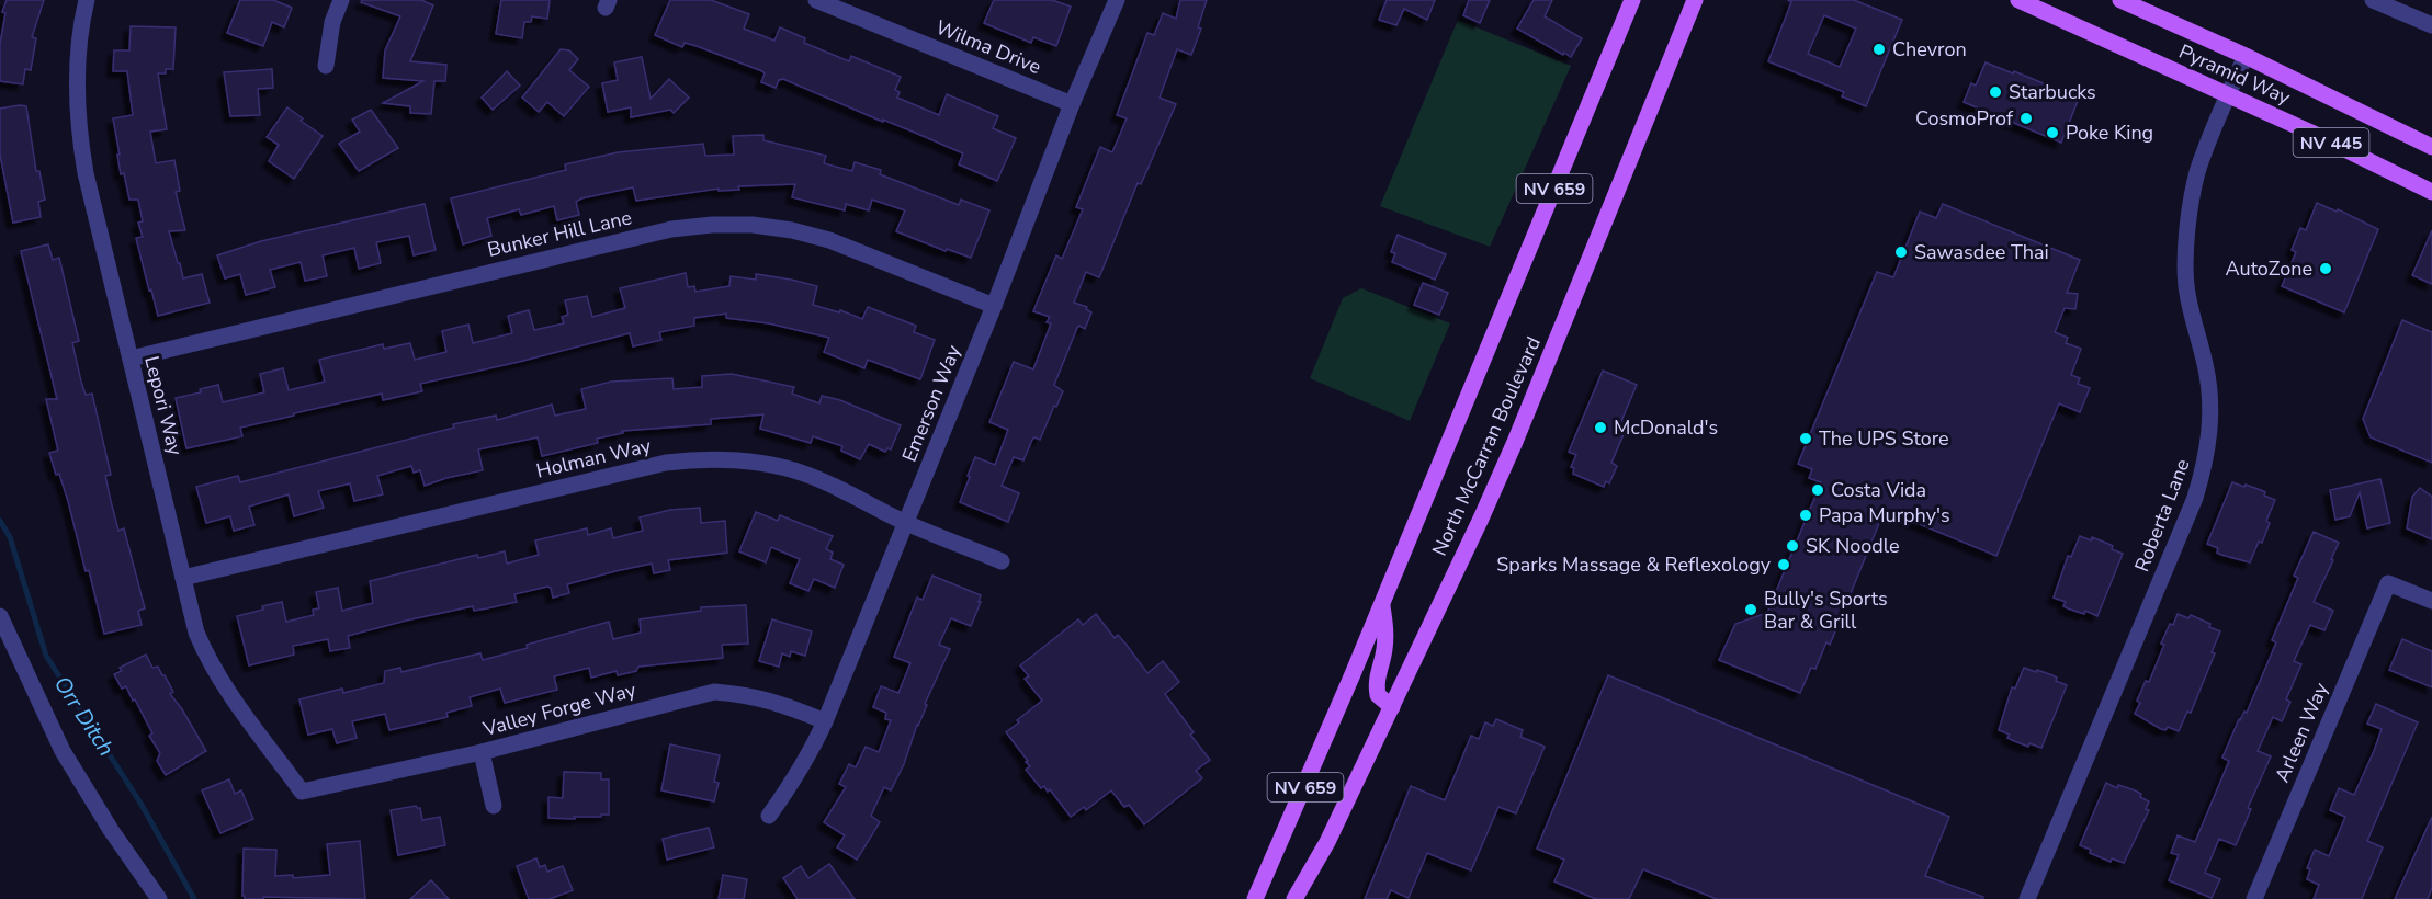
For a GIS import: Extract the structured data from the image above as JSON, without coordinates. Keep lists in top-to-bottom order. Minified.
{"streets":{"main road":["Pyramid Way","NV 445","NV 659","North McCarran Boulevard"],"street":["Wilma Drive","Bunker Hill Lane","Emerson Way","Lepori Way","Holman Way","Roberta Lane","Valley Forge Way","Arleen Way"]},"crossings":[["Wilma Drive","Emerson Way"],["Pyramid Way","Roberta Lane"],["Bunker Hill Lane","Emerson Way"],["Bunker Hill Lane","Lepori Way"],["Emerson Way","Holman Way"],["Emerson Way","Valley Forge Way"],["Lepori Way","Holman Way"],["Lepori Way","Valley Forge Way"]],"water":["Orr Ditch"],"places":["Chevron","Starbucks","CosmoProf","Poke King","Sawasdee Thai","AutoZone","McDonald's","The UPS Store","Costa Vida","Papa Murphy's","SK Noodle","Sparks Massage & Reflexology","Bully's Sports Bar & Grill"]}
